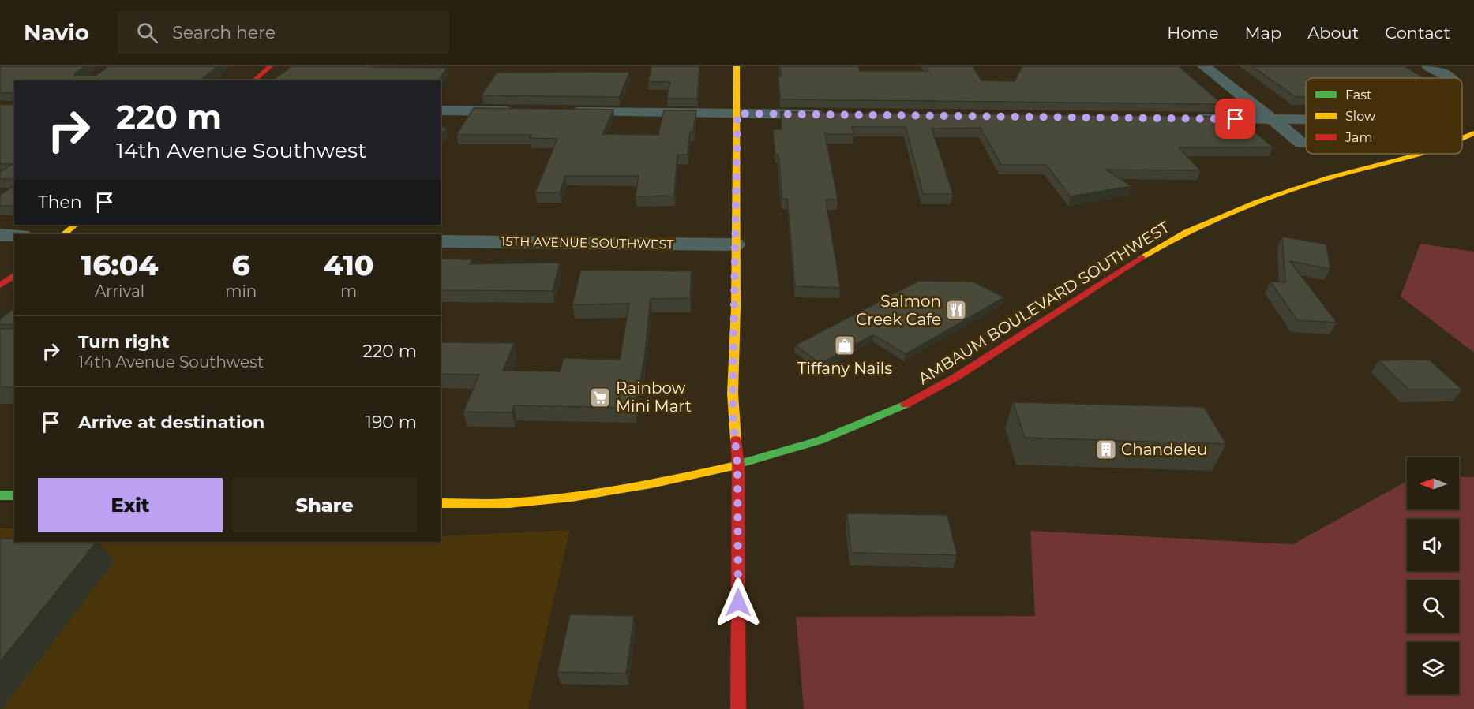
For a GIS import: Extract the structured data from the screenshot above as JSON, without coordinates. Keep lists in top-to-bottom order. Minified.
{"streets":{"main road":["AMBAUM BOULEVARD SOUTHWEST"],"street":["15TH AVENUE SOUTHWEST"]},"places":{"restaurant":["Salmon Creek Cafe"],"shop":["Tiffany Nails"],"supermarket":["Rainbow Mini Mart"],"building":["Chandeleu"]},"legend":["Fast","Slow","Jam"],"north":"left","page":{"header":"Navio","search":"Search here","nav":["Home","Map","About","Contact"],"turn":["220 m","14th Avenue Southwest"],"then":"Then","eta":["16:04","Arrival","6","min","410","m"],"list":[{"name":"Turn right","note":"14th Avenue Southwest","value":"220 m"},{"name":"Arrive at destination","value":"190 m"}],"buttons":["Exit","Share"]}}
